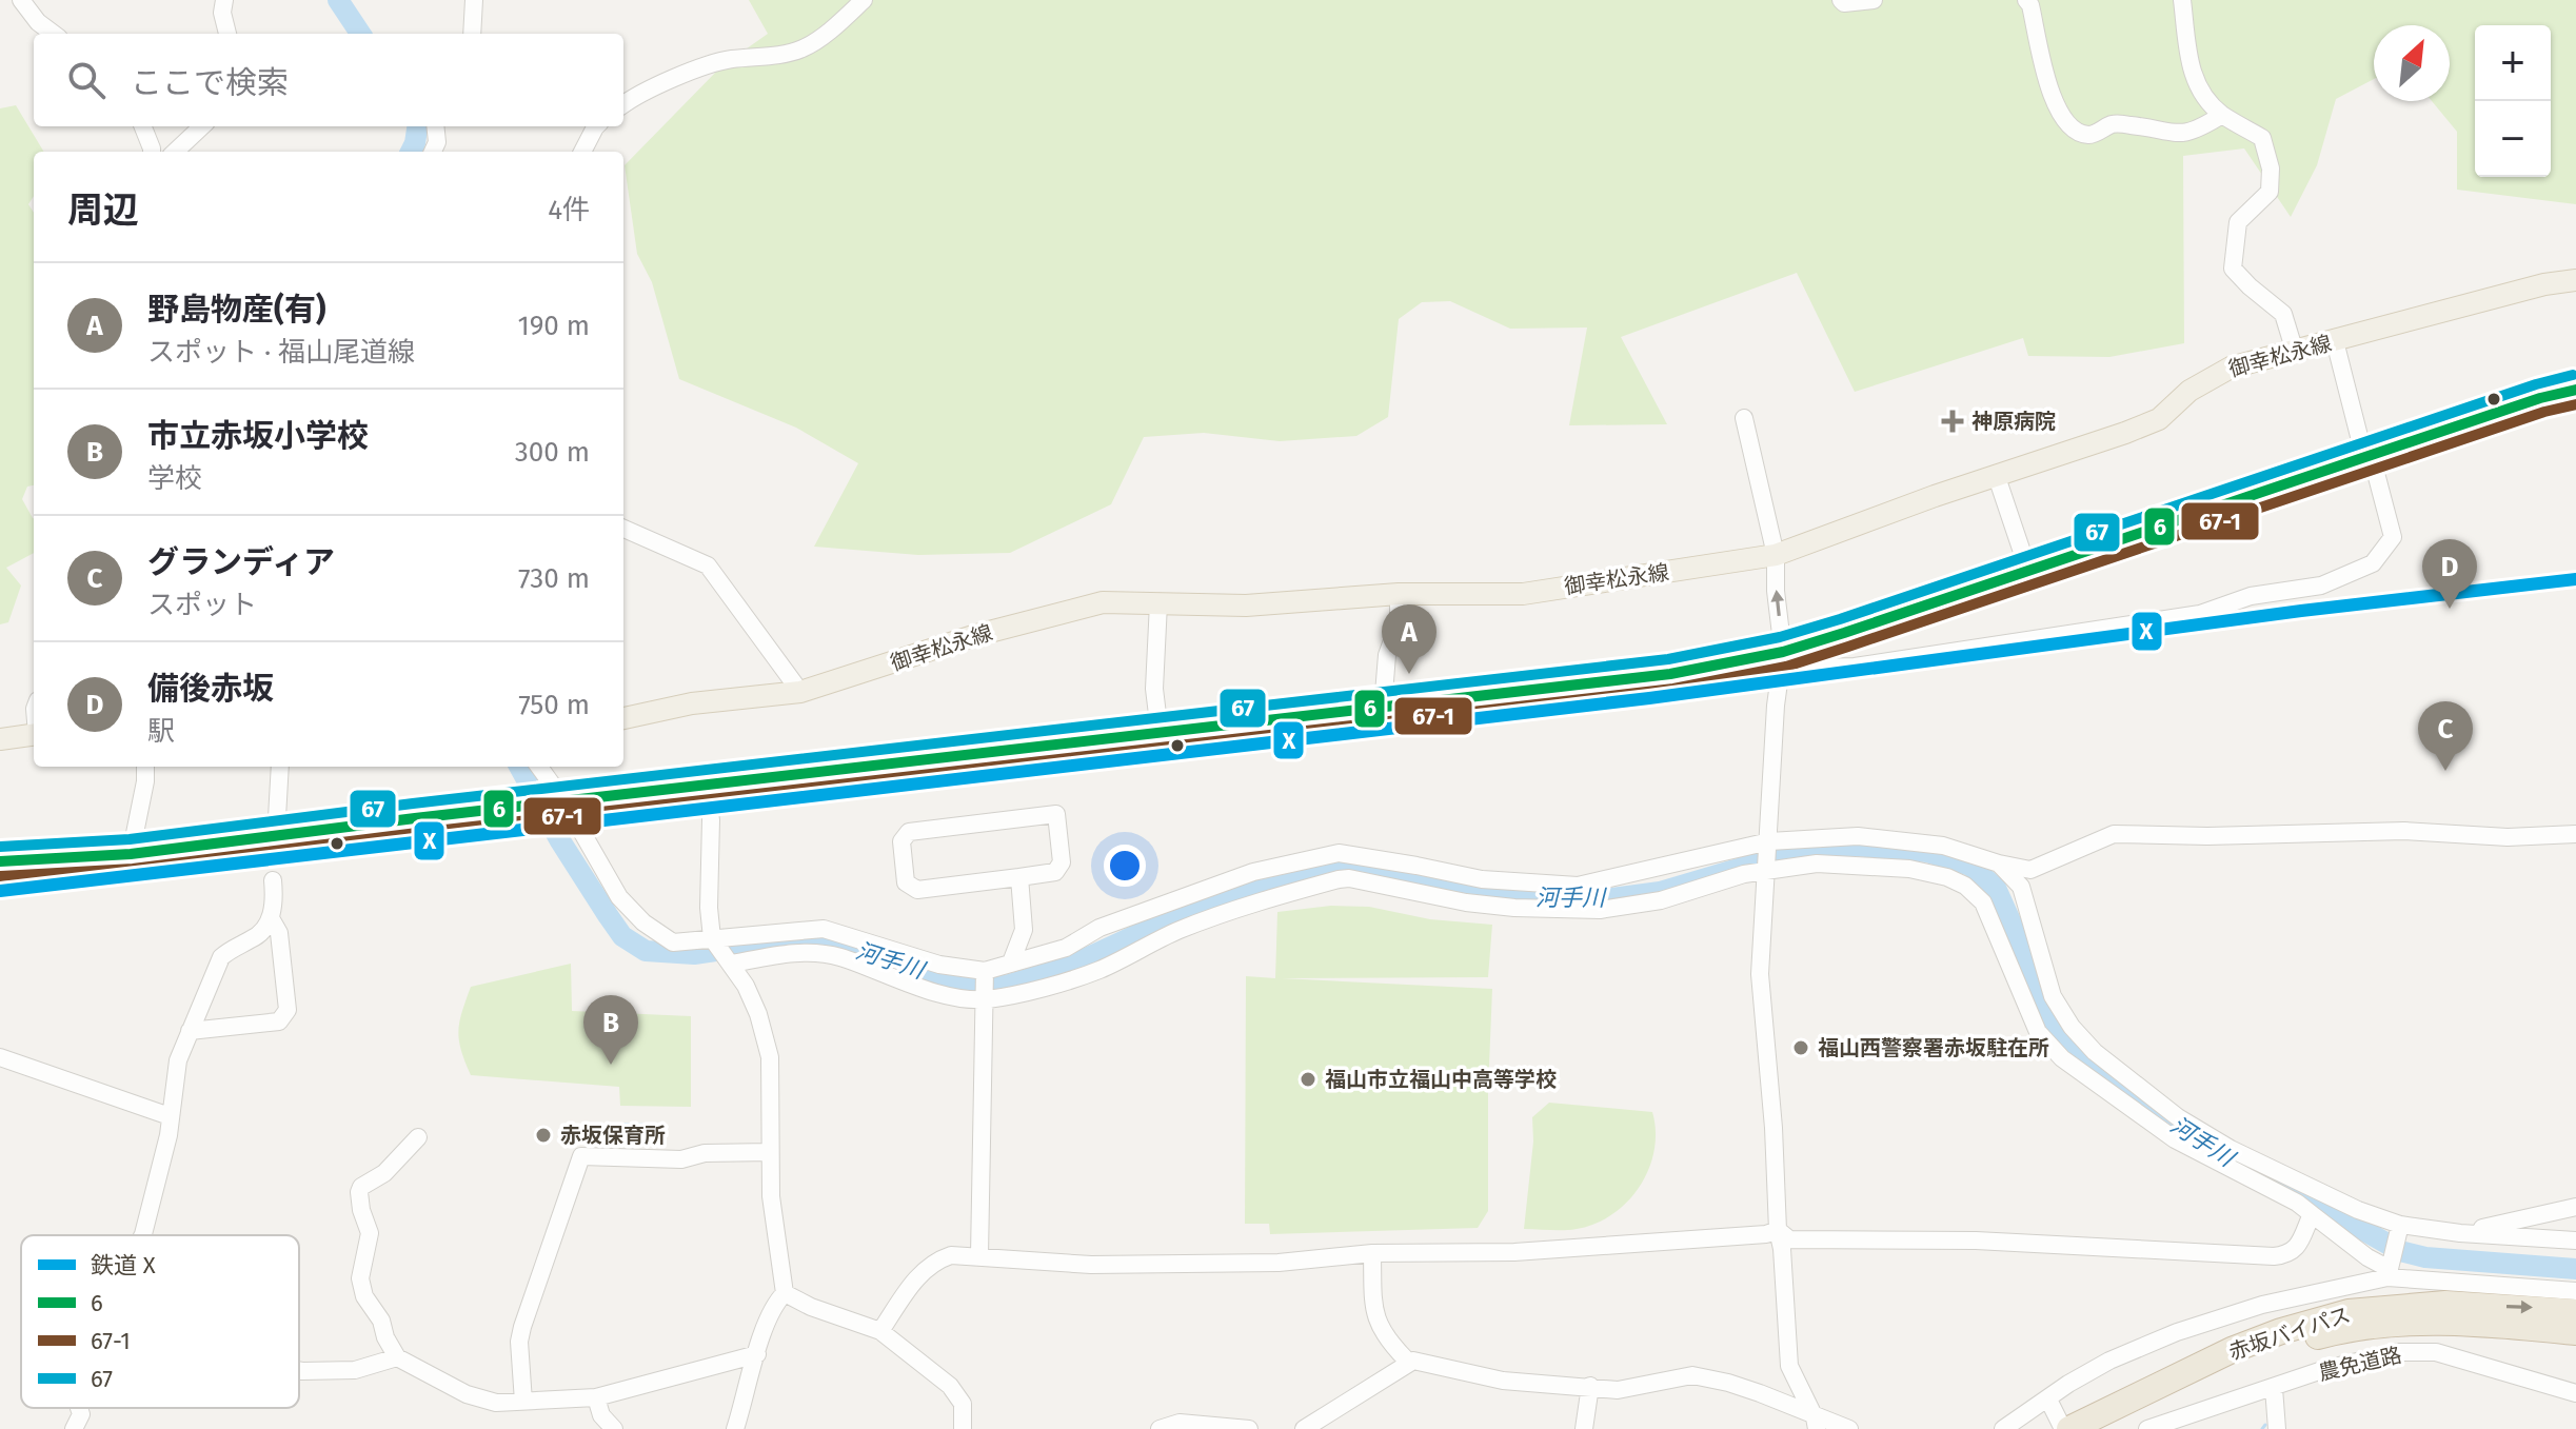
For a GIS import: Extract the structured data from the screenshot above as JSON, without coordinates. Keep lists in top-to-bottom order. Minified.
{"streets":{"highway":["赤坂バイパス"],"main road":["御幸松永線"],"street":["農免道路"]},"water":["河手川"],"places":{"health":["神原病院"],"other":["福山西警察署赤坂駐在所","福山市立福山中高等学校","赤坂保育所"]},"lines":["transit line 67","transit line 6","transit line 67-1","rail line X"],"legend":["鉄道 X","6","67-1","67"],"north":"top right","page":{"map_buttons":["+","−"],"search":"ここで検索","heading":["周辺","4件"],"list":[{"mark":"A","name":"野島物産(有)","note":"スポット · 福山尾道線","value":"190 m"},{"mark":"B","name":"市立赤坂小学校","note":"学校","value":"300 m"},{"mark":"C","name":"グランディア","note":"スポット","value":"730 m"},{"mark":"D","name":"備後赤坂","note":"駅","value":"750 m"}],"pins":["D","A","C","B"]}}
